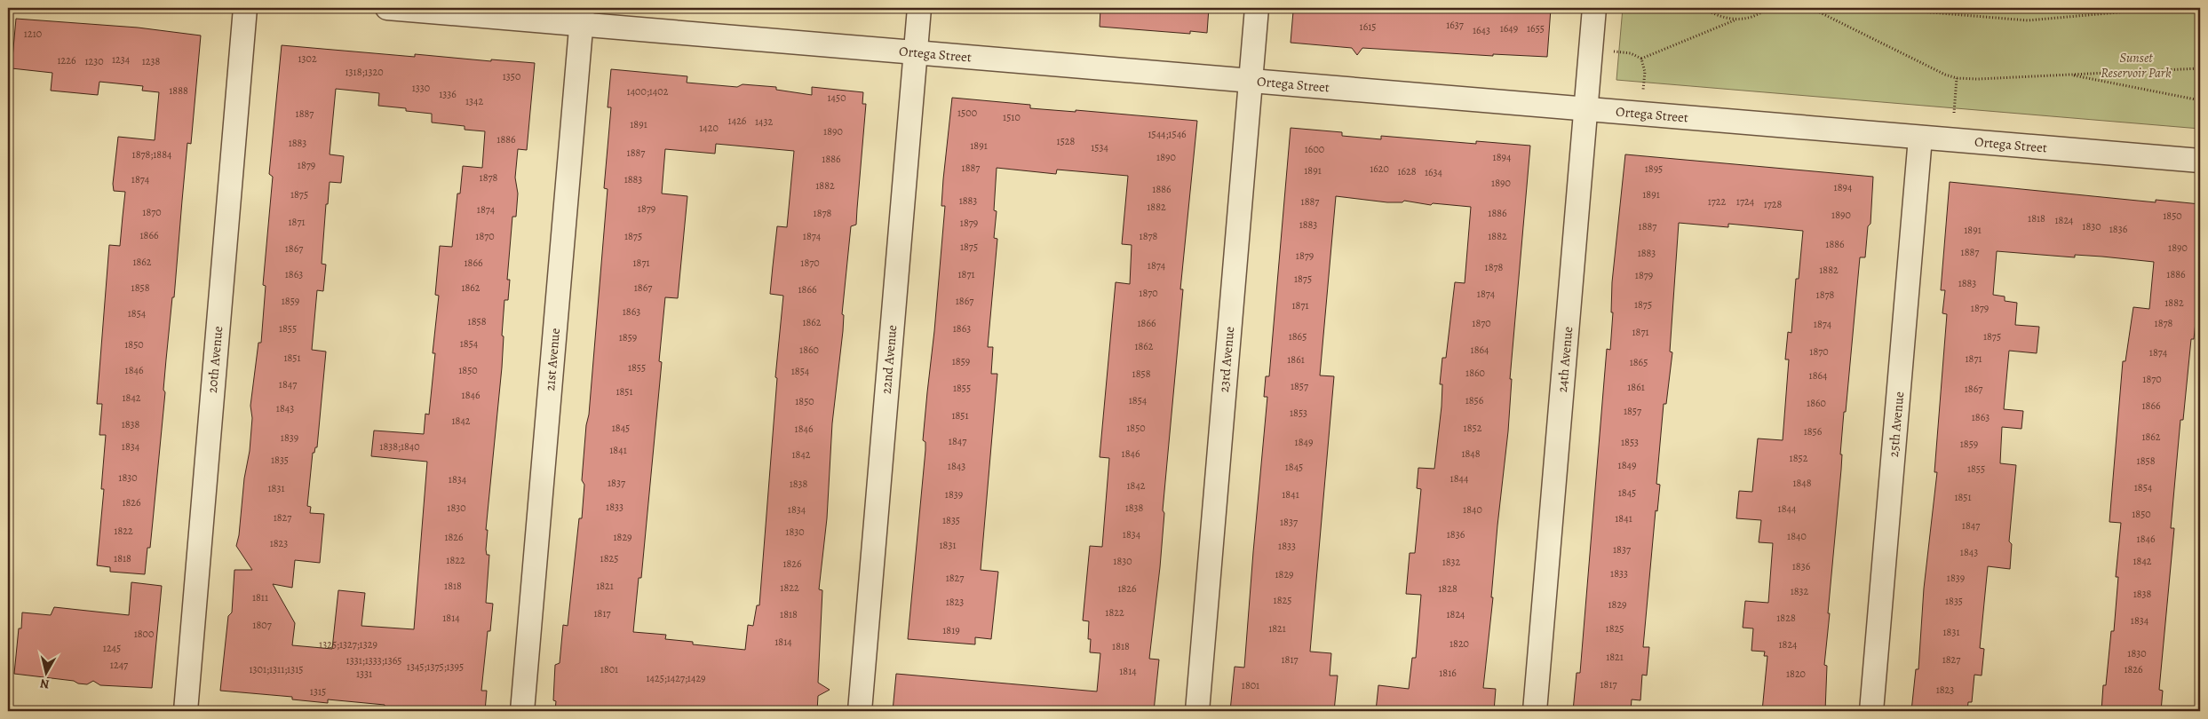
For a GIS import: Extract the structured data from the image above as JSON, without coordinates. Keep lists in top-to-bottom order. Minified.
{"streets":{"street":["Ortega Street","20th Avenue","21st Avenue","22nd Avenue","23rd Avenue","24th Avenue","25th Avenue"]},"crossings":[["Ortega Street","21st Avenue"],["Ortega Street","22nd Avenue"],["Ortega Street","23rd Avenue"],["Ortega Street","24th Avenue"],["Ortega Street","25th Avenue"]],"parks":["Sunset Reservoir Park"],"house_numbers":["1637","1615","1649","1655","1643","1210","1302","1234","1226","1230","1238","1318;1320","1350","1330","1888","1400;1402","1336","1450","1342","1500","1887","1510","1426","1432","1891","1420","1890","1544;1546","1886","1528","1883","1891","1534","1600","1887","1878;1884","1890","1894","1886","1879","1887","1620","1895","1891","1628","1634","1878","1874","1883","1890","1882","1894","1886","1875","1891","1883","1887","1722","1724","1728","1882","1879","1874","1870","1878","1886","1890","1850","1818","1824","1871","1879","1883","1887","1830","1836","1891","1866","1870","1875","1874","1878","1882","1886","1875","1890","1867","1887","1883","1879","1862","1866","1871","1870","1874","1878","1882","1863","1871","1886","1879","1875","1883","1858","1862","1867","1866","1870","1874","1878","1859","1867","1882","1875","1871","1879","1863","1854","1858","1862","1866","1870","1878","1874","1855","1863","1871","1865","1875","1859","1854","1850","1862","1860","1864","1870","1874","1851","1871","1861","1859","1865","1855","1846","1850","1854","1860","1858","1864","1870","1847","1857","1861","1855","1867","1851","1846","1842","1854","1856","1850","1860","1866","1843","1857","1853","1851","1863","1842","1838","1845","1850","1852","1846","1856","1862","1839","1847","1849","1853","1859","1834","1838;1840","1841","1846","1848","1842","1852","1835","1858","1849","1843","1845","1855","1830","1844","1834","1837","1848","1838","1842","1854","1831","1845","1839","1841","1851","1826","1833","1830","1838","1844","1834","1840","1850","1827","1841","1835","1837","1847","1822","1830","1834","1836","1840","1826","1829","1846","1823","1831","1833","1837","1843","1818","1825","1822","1830","1842","1832","1826","1836","1833","1829","1827","1839","1818","1821","1822","1826","1828","1832","1838","1811","1825","1835","1823","1829","1822","1817","1818","1824","1814","1828","1834","1807","1821","1825","1819","1831","1800","1814","1820","1325;1327;1329","1824","1818","1245","1830","1821","1817","1827","1331;1333;1365","1247","1345;1375;1395","1301;1311;1315","1801","1826","1814","1816","1331","1820","1425;1427;1429","1817","1801","1823","1315"],"north":"bottom"}
